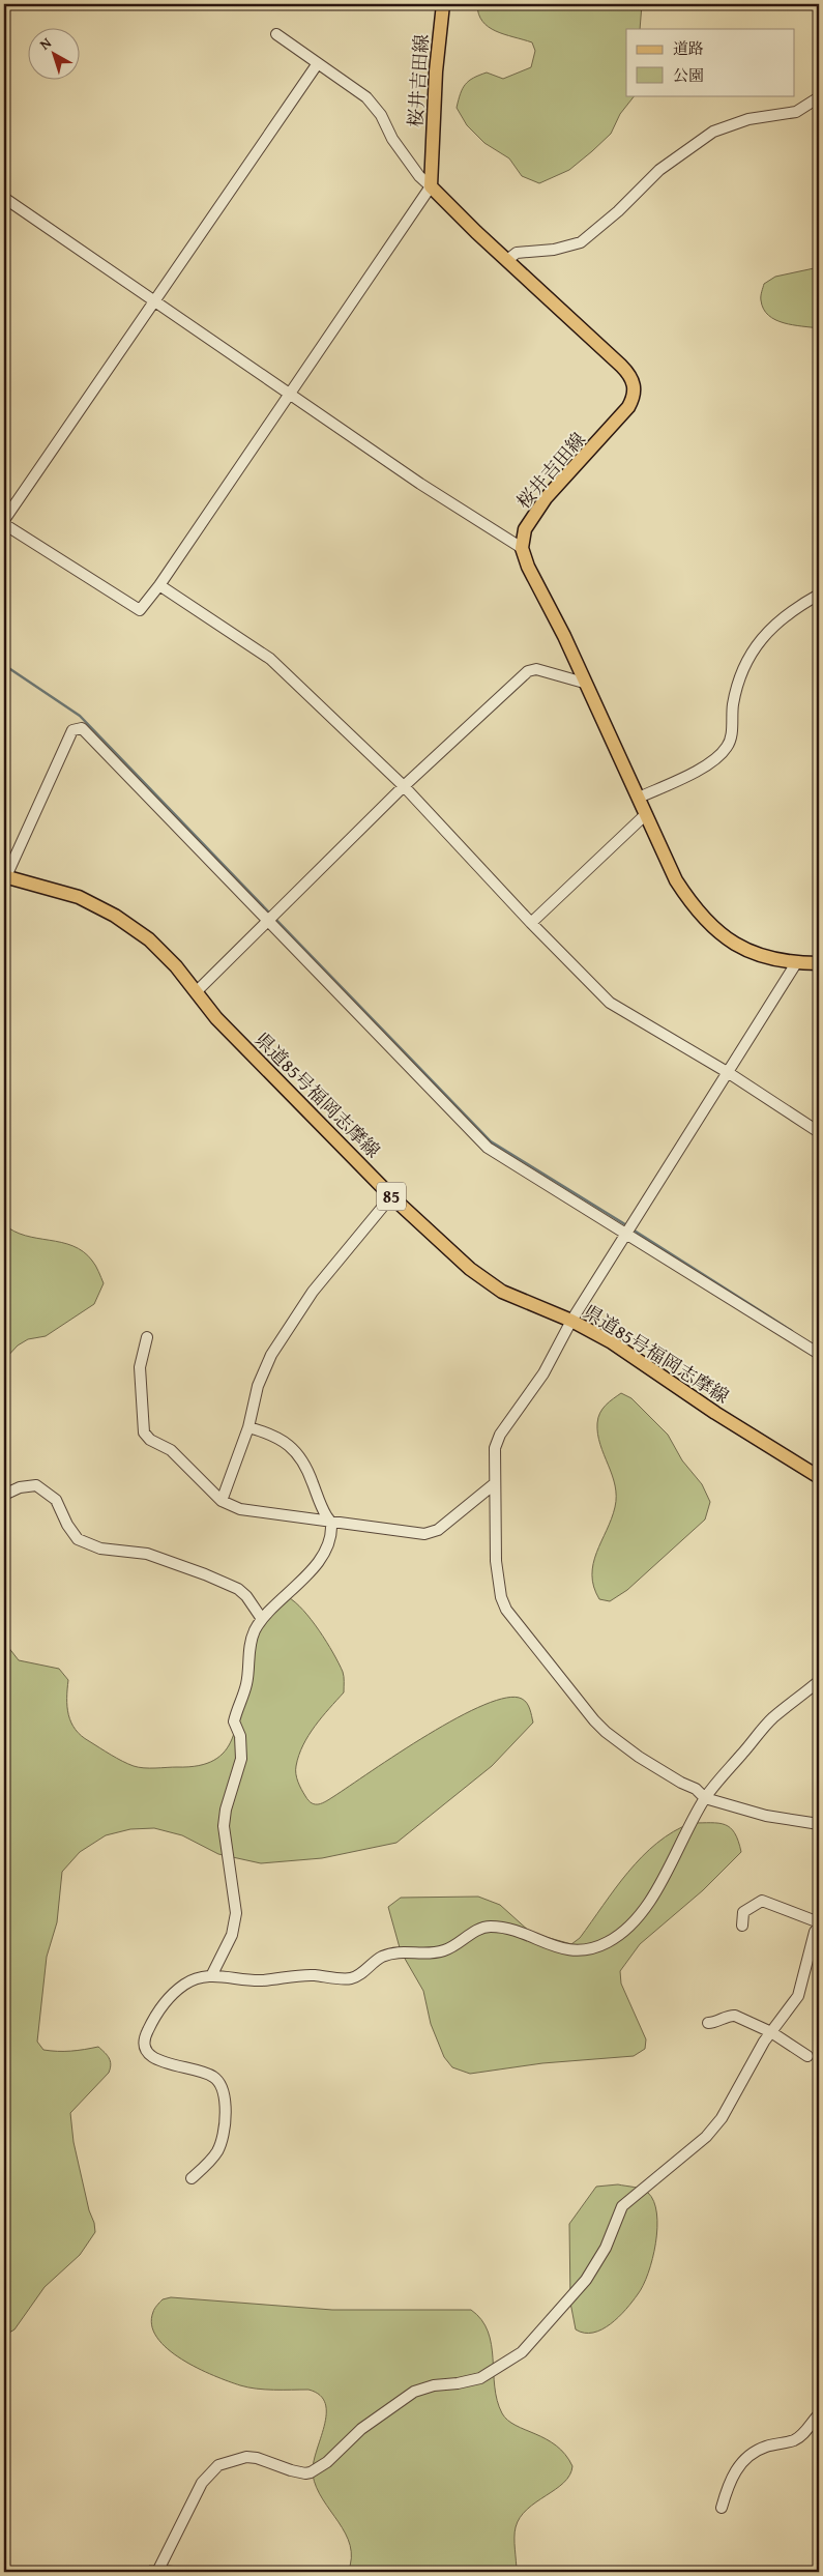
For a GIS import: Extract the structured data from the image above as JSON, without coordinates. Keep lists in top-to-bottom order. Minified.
{"streets":{"main road":["桜井吉田線","県道85号福岡志摩線","85"]},"legend":["道路","公園"],"north":"top left"}
